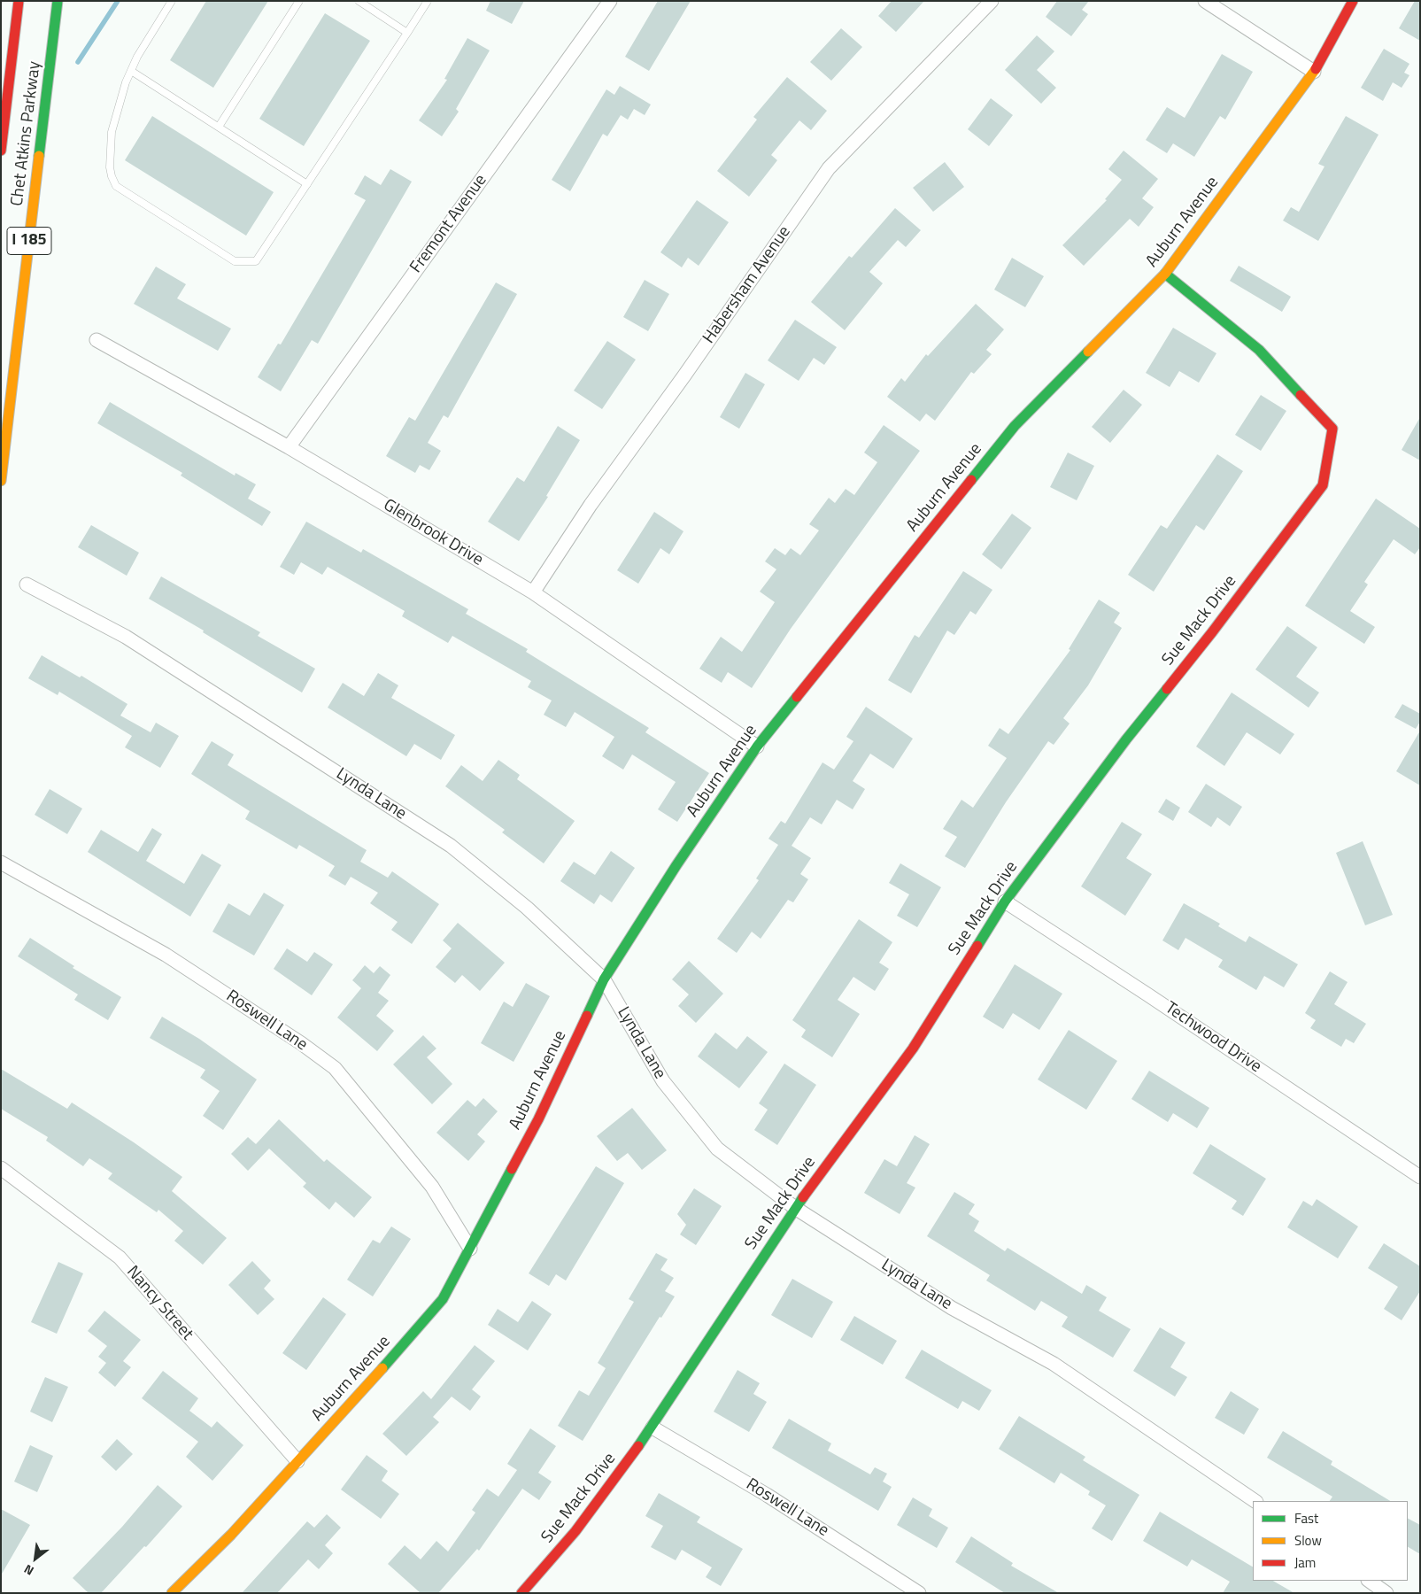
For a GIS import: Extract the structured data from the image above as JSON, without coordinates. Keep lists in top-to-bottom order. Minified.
{"streets":{"main road":["Chet Atkins Parkway","Auburn Avenue","I 185","Sue Mack Drive"],"street":["Fremont Avenue","Habersham Avenue","Glenbrook Drive","Lynda Lane","Roswell Lane","Techwood Drive","Nancy Street"]},"crossings":[["Auburn Avenue","Glenbrook Drive"],["Auburn Avenue","Sue Mack Drive"],["Auburn Avenue","Lynda Lane"],["Auburn Avenue","Roswell Lane"],["Auburn Avenue","Nancy Street"],["Fremont Avenue","Glenbrook Drive"],["Habersham Avenue","Glenbrook Drive"],["Sue Mack Drive","Lynda Lane"],["Sue Mack Drive","Roswell Lane"],["Sue Mack Drive","Techwood Drive"]],"legend":["Fast","Slow","Jam"],"north":"bottom left"}
